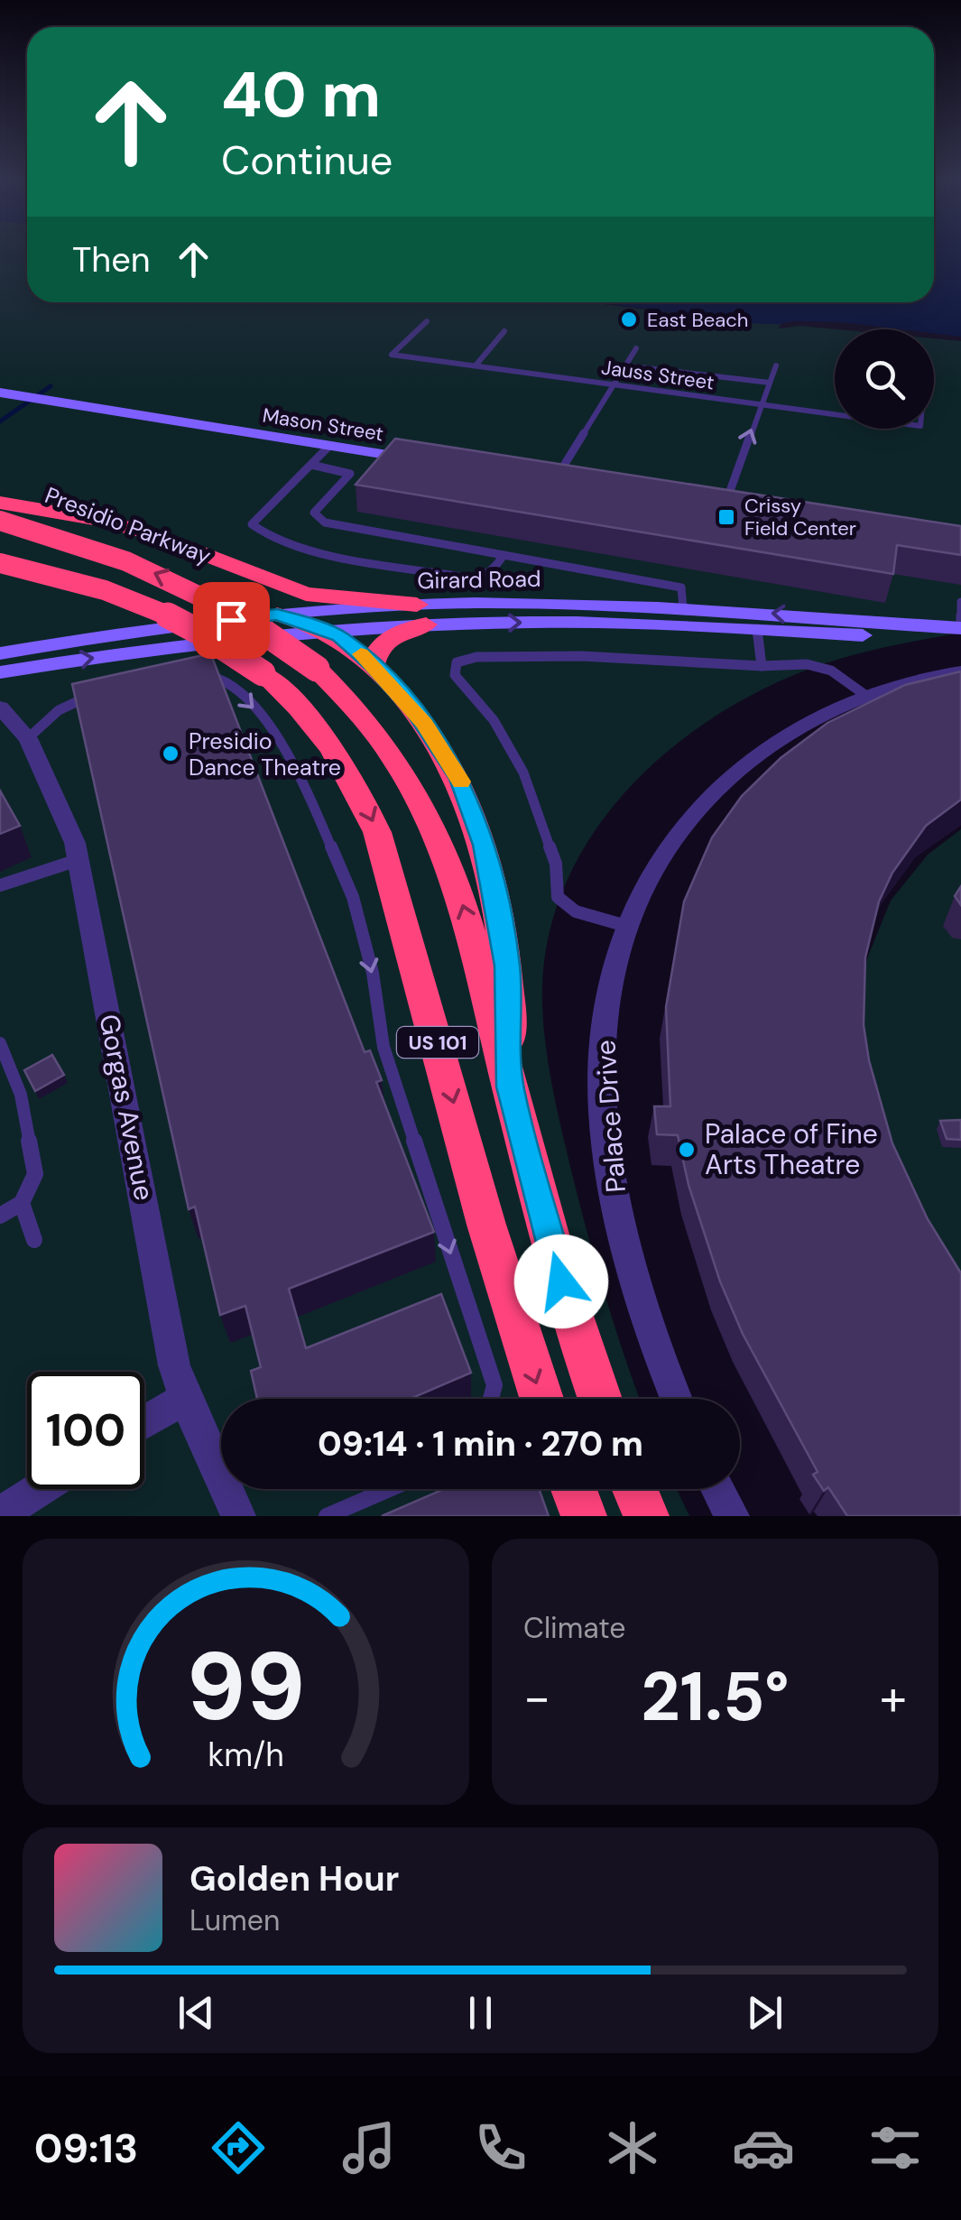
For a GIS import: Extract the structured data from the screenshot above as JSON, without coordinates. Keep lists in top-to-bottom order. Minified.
{"streets":{"highway":["Presidio Parkway","US 101"],"main road":["Mason Street","Girard Road"],"street":["Gorgas Avenue","Palace Drive"],"lane":["Jauss Street"]},"places":{"other":["East Beach","Presidio Dance Theatre","Palace of Fine Arts Theatre"],"transit":["Crissy Field Center"]},"page":{"turn":["40 m","Continue"],"then":"Then","limit":"100","trip":"09:14 · 1 min · 270 m","tile":"Climate","heat":["−","21.5°","+"],"song":["Golden Hour","Lumen"],"tabs":"09:13","gauge":["99","km/h"]}}
